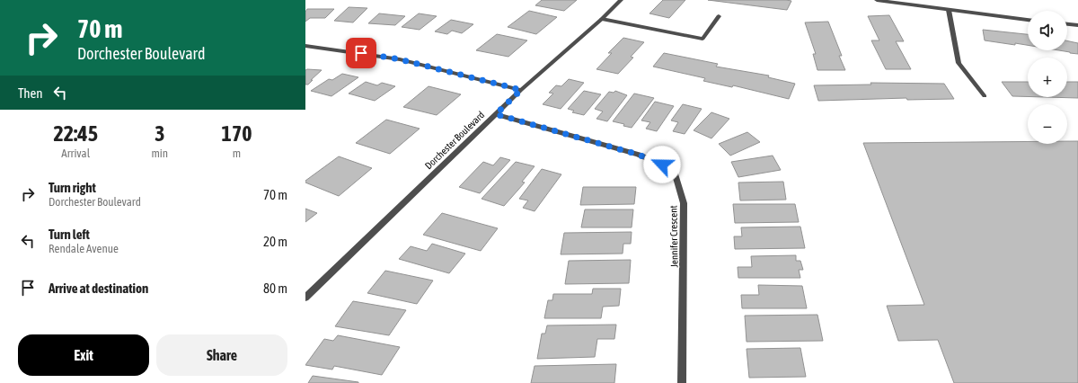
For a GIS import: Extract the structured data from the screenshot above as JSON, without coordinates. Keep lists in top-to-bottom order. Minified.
{"streets":{"street":["Dorchester Boulevard","Jennifer Crescent"]},"crossings":[["Dorchester Boulevard","Jennifer Crescent"]],"page":{"turn":["70 m","Dorchester Boulevard"],"map_buttons":["+","−"],"then":"Then","eta":["22:45","Arrival","3","min","170","m"],"list":[{"name":"Turn right","note":"Dorchester Boulevard","value":"70 m"},{"name":"Turn left","note":"Rendale Avenue","value":"20 m"},{"name":"Arrive at destination","value":"80 m"}],"buttons":["Exit","Share"]}}
